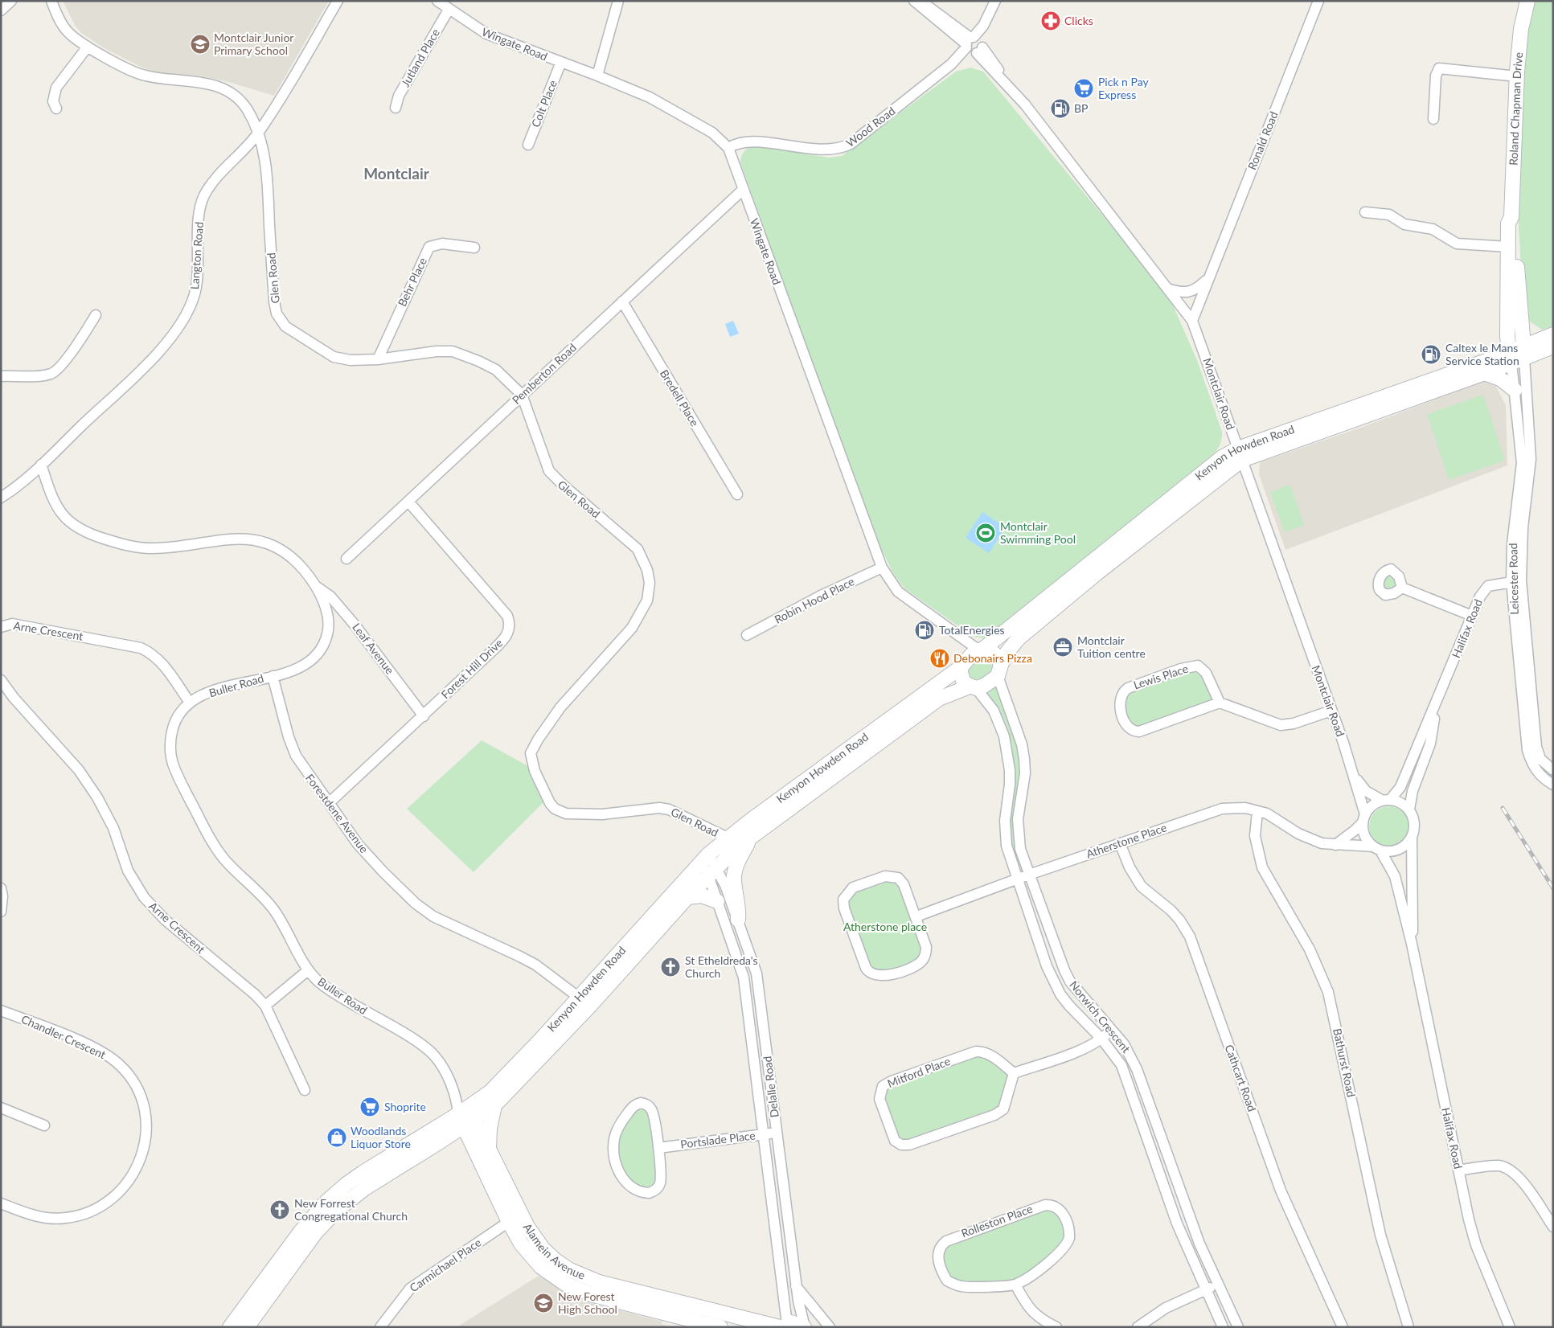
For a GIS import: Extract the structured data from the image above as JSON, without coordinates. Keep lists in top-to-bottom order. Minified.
{"streets":{"street":["Wingate Road","Jutland Place","Colt Place","Roland Chapman Drive","Wood Road","Ronald Road","Langton Road","Glen Road","Behr Place","Pemberton Road","Montclair Road","Bredell Place","Kenyon Howden Road","Leicester Road","Robin Hood Place","Halifax Road","Arne Crescent","Leaf Avenue","Forest Hill Drive","Lewis Place","Buller Road","Forestdene Avenue","Atherstone Place","Norwich Crescent","Chandler Crescent","Bathurst Road","Mitford Place","Cathcart Road","Delalle Road","Portslade Place","Rolleston Place","Alamein Avenue","Carmichael Place"]},"crossings":[["Wingate Road","Jutland Place"],["Wingate Road","Colt Place"],["Wingate Road","Wood Road"],["Wingate Road","Pemberton Road"],["Wingate Road","Kenyon Howden Road"],["Wingate Road","Robin Hood Place"],["Wingate Road","Norwich Crescent"],["Roland Chapman Drive","Kenyon Howden Road"],["Roland Chapman Drive","Leicester Road"],["Wood Road","Montclair Road"],["Ronald Road","Montclair Road"],["Langton Road","Glen Road"],["Langton Road","Buller Road"],["Glen Road","Behr Place"],["Glen Road","Pemberton Road"],["Glen Road","Kenyon Howden Road"],["Pemberton Road","Bredell Place"],["Pemberton Road","Forest Hill Drive"],["Montclair Road","Kenyon Howden Road"],["Montclair Road","Halifax Road"],["Montclair Road","Atherstone Place"],["Kenyon Howden Road","Leicester Road"],["Kenyon Howden Road","Buller Road"],["Kenyon Howden Road","Forestdene Avenue"],["Kenyon Howden Road","Norwich Crescent"],["Kenyon Howden Road","Delalle Road"],["Kenyon Howden Road","Alamein Avenue"],["Leicester Road","Halifax Road"],["Halifax Road","Atherstone Place"],["Arne Crescent","Buller Road"],["Leaf Avenue","Forest Hill Drive"],["Leaf Avenue","Buller Road"],["Forest Hill Drive","Forestdene Avenue"],["Buller Road","Forestdene Avenue"],["Buller Road","Alamein Avenue"],["Atherstone Place","Norwich Crescent"],["Atherstone Place","Bathurst Road"],["Atherstone Place","Cathcart Road"],["Delalle Road","Portslade Place"],["Delalle Road","Alamein Avenue"],["Alamein Avenue","Carmichael Place"]],"districts":["Montclair"],"parks":["Atherstone place"],"places":{"pharmacy":["Clicks"],"school or university":["Montclair Junior Primary School","New Forest High School"],"supermarket":["Pick n Pay Express","Shoprite"],"fuel station":["BP","Caltex le Mans Service Station","TotalEnergies"],"sports":["Montclair Swimming Pool"],"office":["Montclair Tuition centre"],"restaurant":["Debonairs Pizza"],"church":["St Etheldreda's Church","New Forrest Congregational Church"],"shop":["Woodlands Liquor Store"]}}
